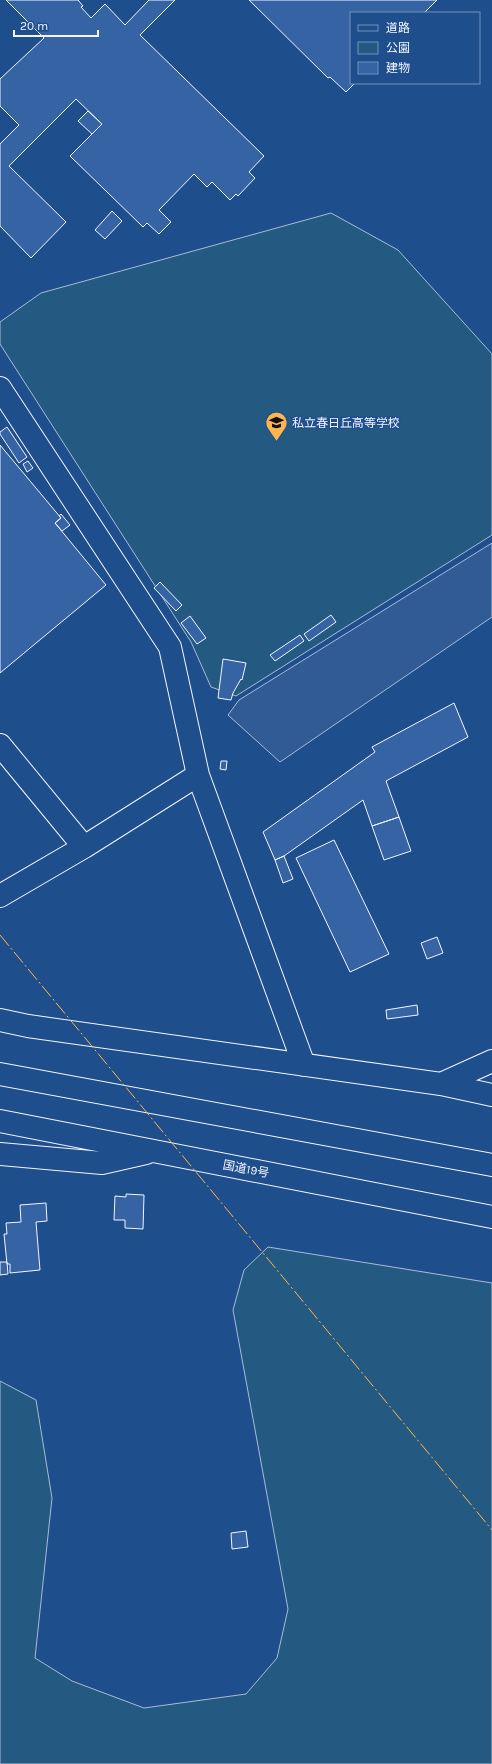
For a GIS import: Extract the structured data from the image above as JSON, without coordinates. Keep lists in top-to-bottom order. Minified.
{"streets":{"main road":["国道19号"]},"places":{"school or university":["私立春日丘高等学校"]},"legend":["道路","公園","建物"],"scale_bar":"20 m"}
